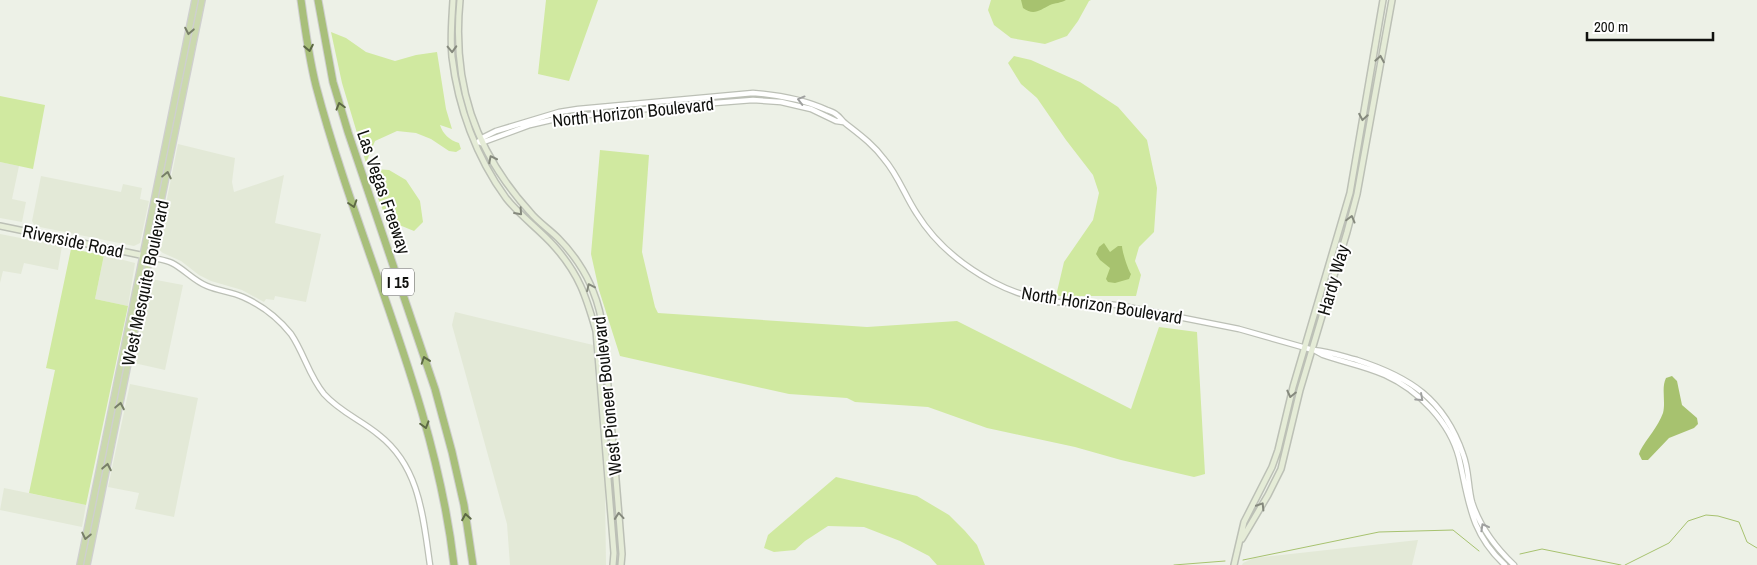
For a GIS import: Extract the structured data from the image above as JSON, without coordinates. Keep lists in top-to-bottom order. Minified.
{"streets":{"highway":["Las Vegas Freeway","I 15"],"main road":["Riverside Road","Hardy Way","West Mesquite Boulevard","West Pioneer Boulevard"],"street":["North Horizon Boulevard"]},"crossings":[["North Horizon Boulevard","Hardy Way"],["North Horizon Boulevard","West Pioneer Boulevard"],["Riverside Road","West Mesquite Boulevard"]],"scale_bar":"200 m"}
